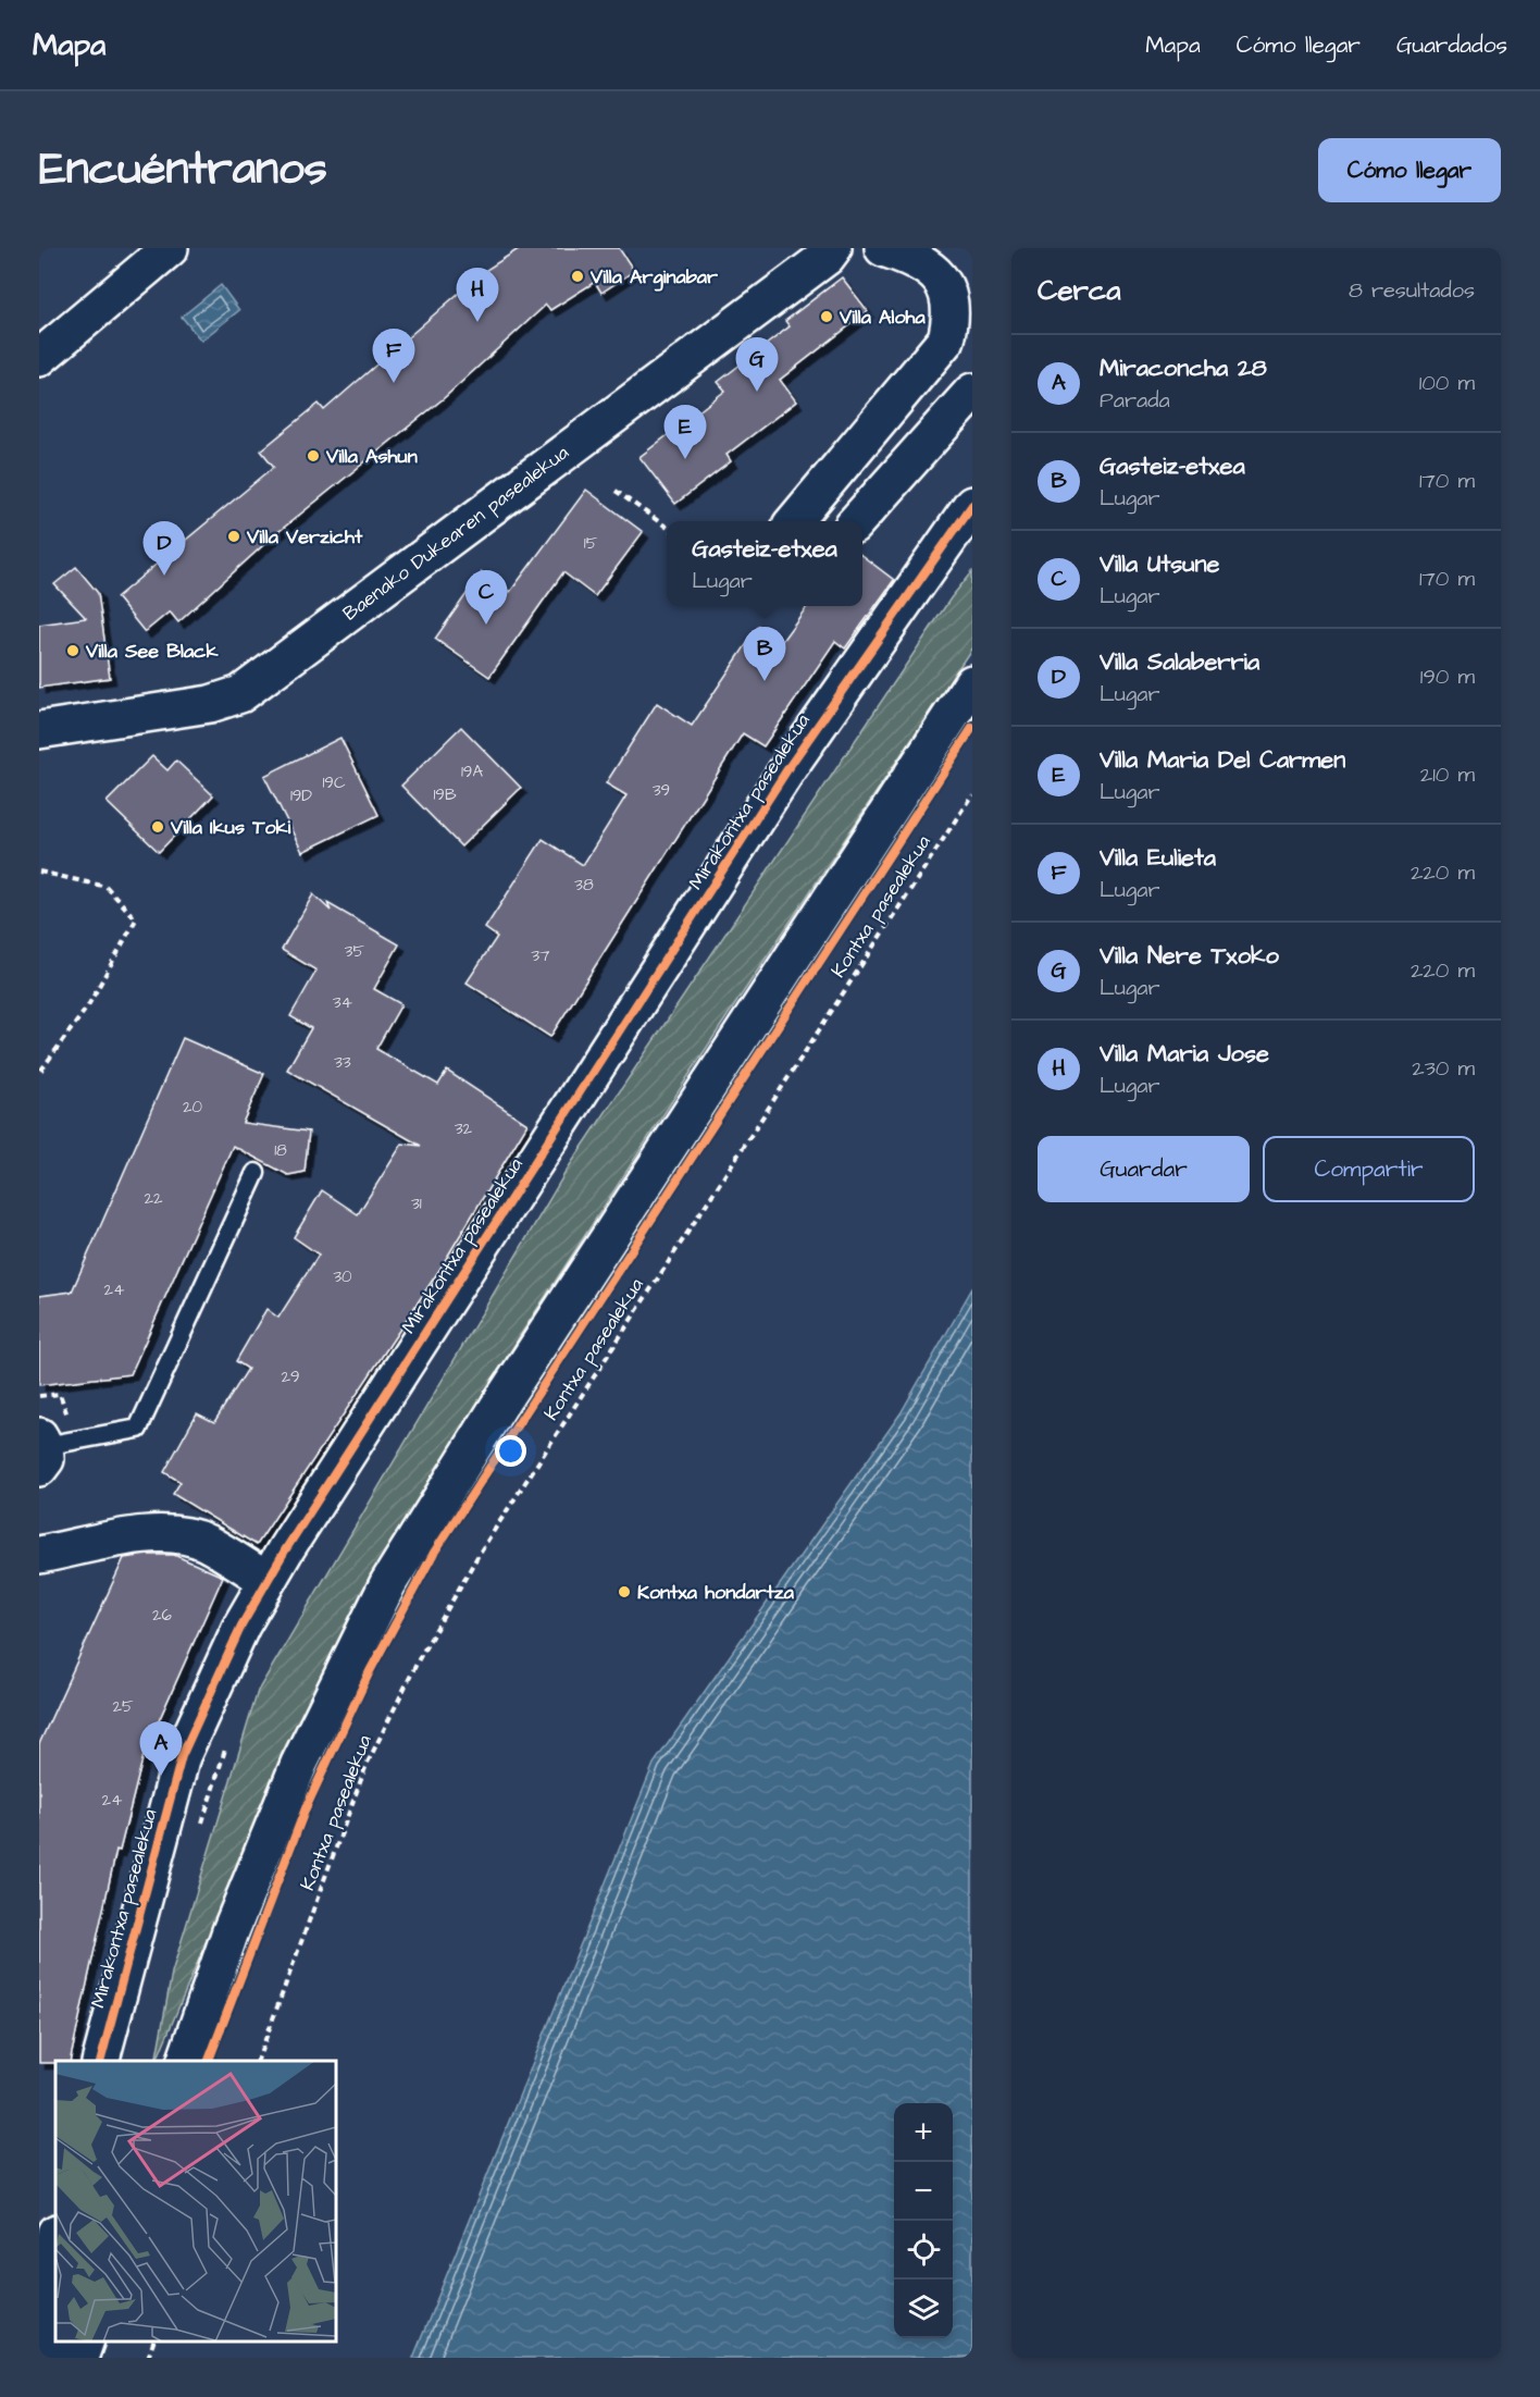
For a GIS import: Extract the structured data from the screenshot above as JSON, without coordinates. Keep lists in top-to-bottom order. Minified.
{"streets":{"street":["Baenako Dukearen pasealekua","Mirakontxa pasealekua"],"cycle path":["Kontxa pasealekua"]},"places":["Villa Arginabar","Villa Aloha","Villa Ashun","Villa Verzicht","Villa See Black","Villa Ikus Toki","Kontxa hondartza"],"house_numbers":["15","19A","19C","39","19B","19D","38","35","37","34","33","20","32","18","22","31","30","24","29","26","25","24"],"page":{"header":"Mapa","nav":["Mapa","Cómo llegar","Guardados"],"title":"Encuéntranos","buttons":["Cómo llegar",["Guardar","Compartir"]],"heading":["Cerca","8 resultados"],"pins":["H","F","G","E","D","C","B","A"],"list":[{"mark":"A","name":"Miraconcha 28","note":"Parada","value":"100 m"},{"mark":"B","name":"Gasteiz-etxea","note":"Lugar","value":"170 m"},{"mark":"C","name":"Villa Utsune","note":"Lugar","value":"170 m"},{"mark":"D","name":"Villa Salaberria","note":"Lugar","value":"190 m"},{"mark":"E","name":"Villa Maria Del Carmen","note":"Lugar","value":"210 m"},{"mark":"F","name":"Villa Eulieta","note":"Lugar","value":"220 m"},{"mark":"G","name":"Villa Nere Txoko","note":"Lugar","value":"220 m"},{"mark":"H","name":"Villa Maria Jose","note":"Lugar","value":"230 m"}],"popup":["Gasteiz-etxea","Lugar"],"map_buttons":["+","−"]}}
